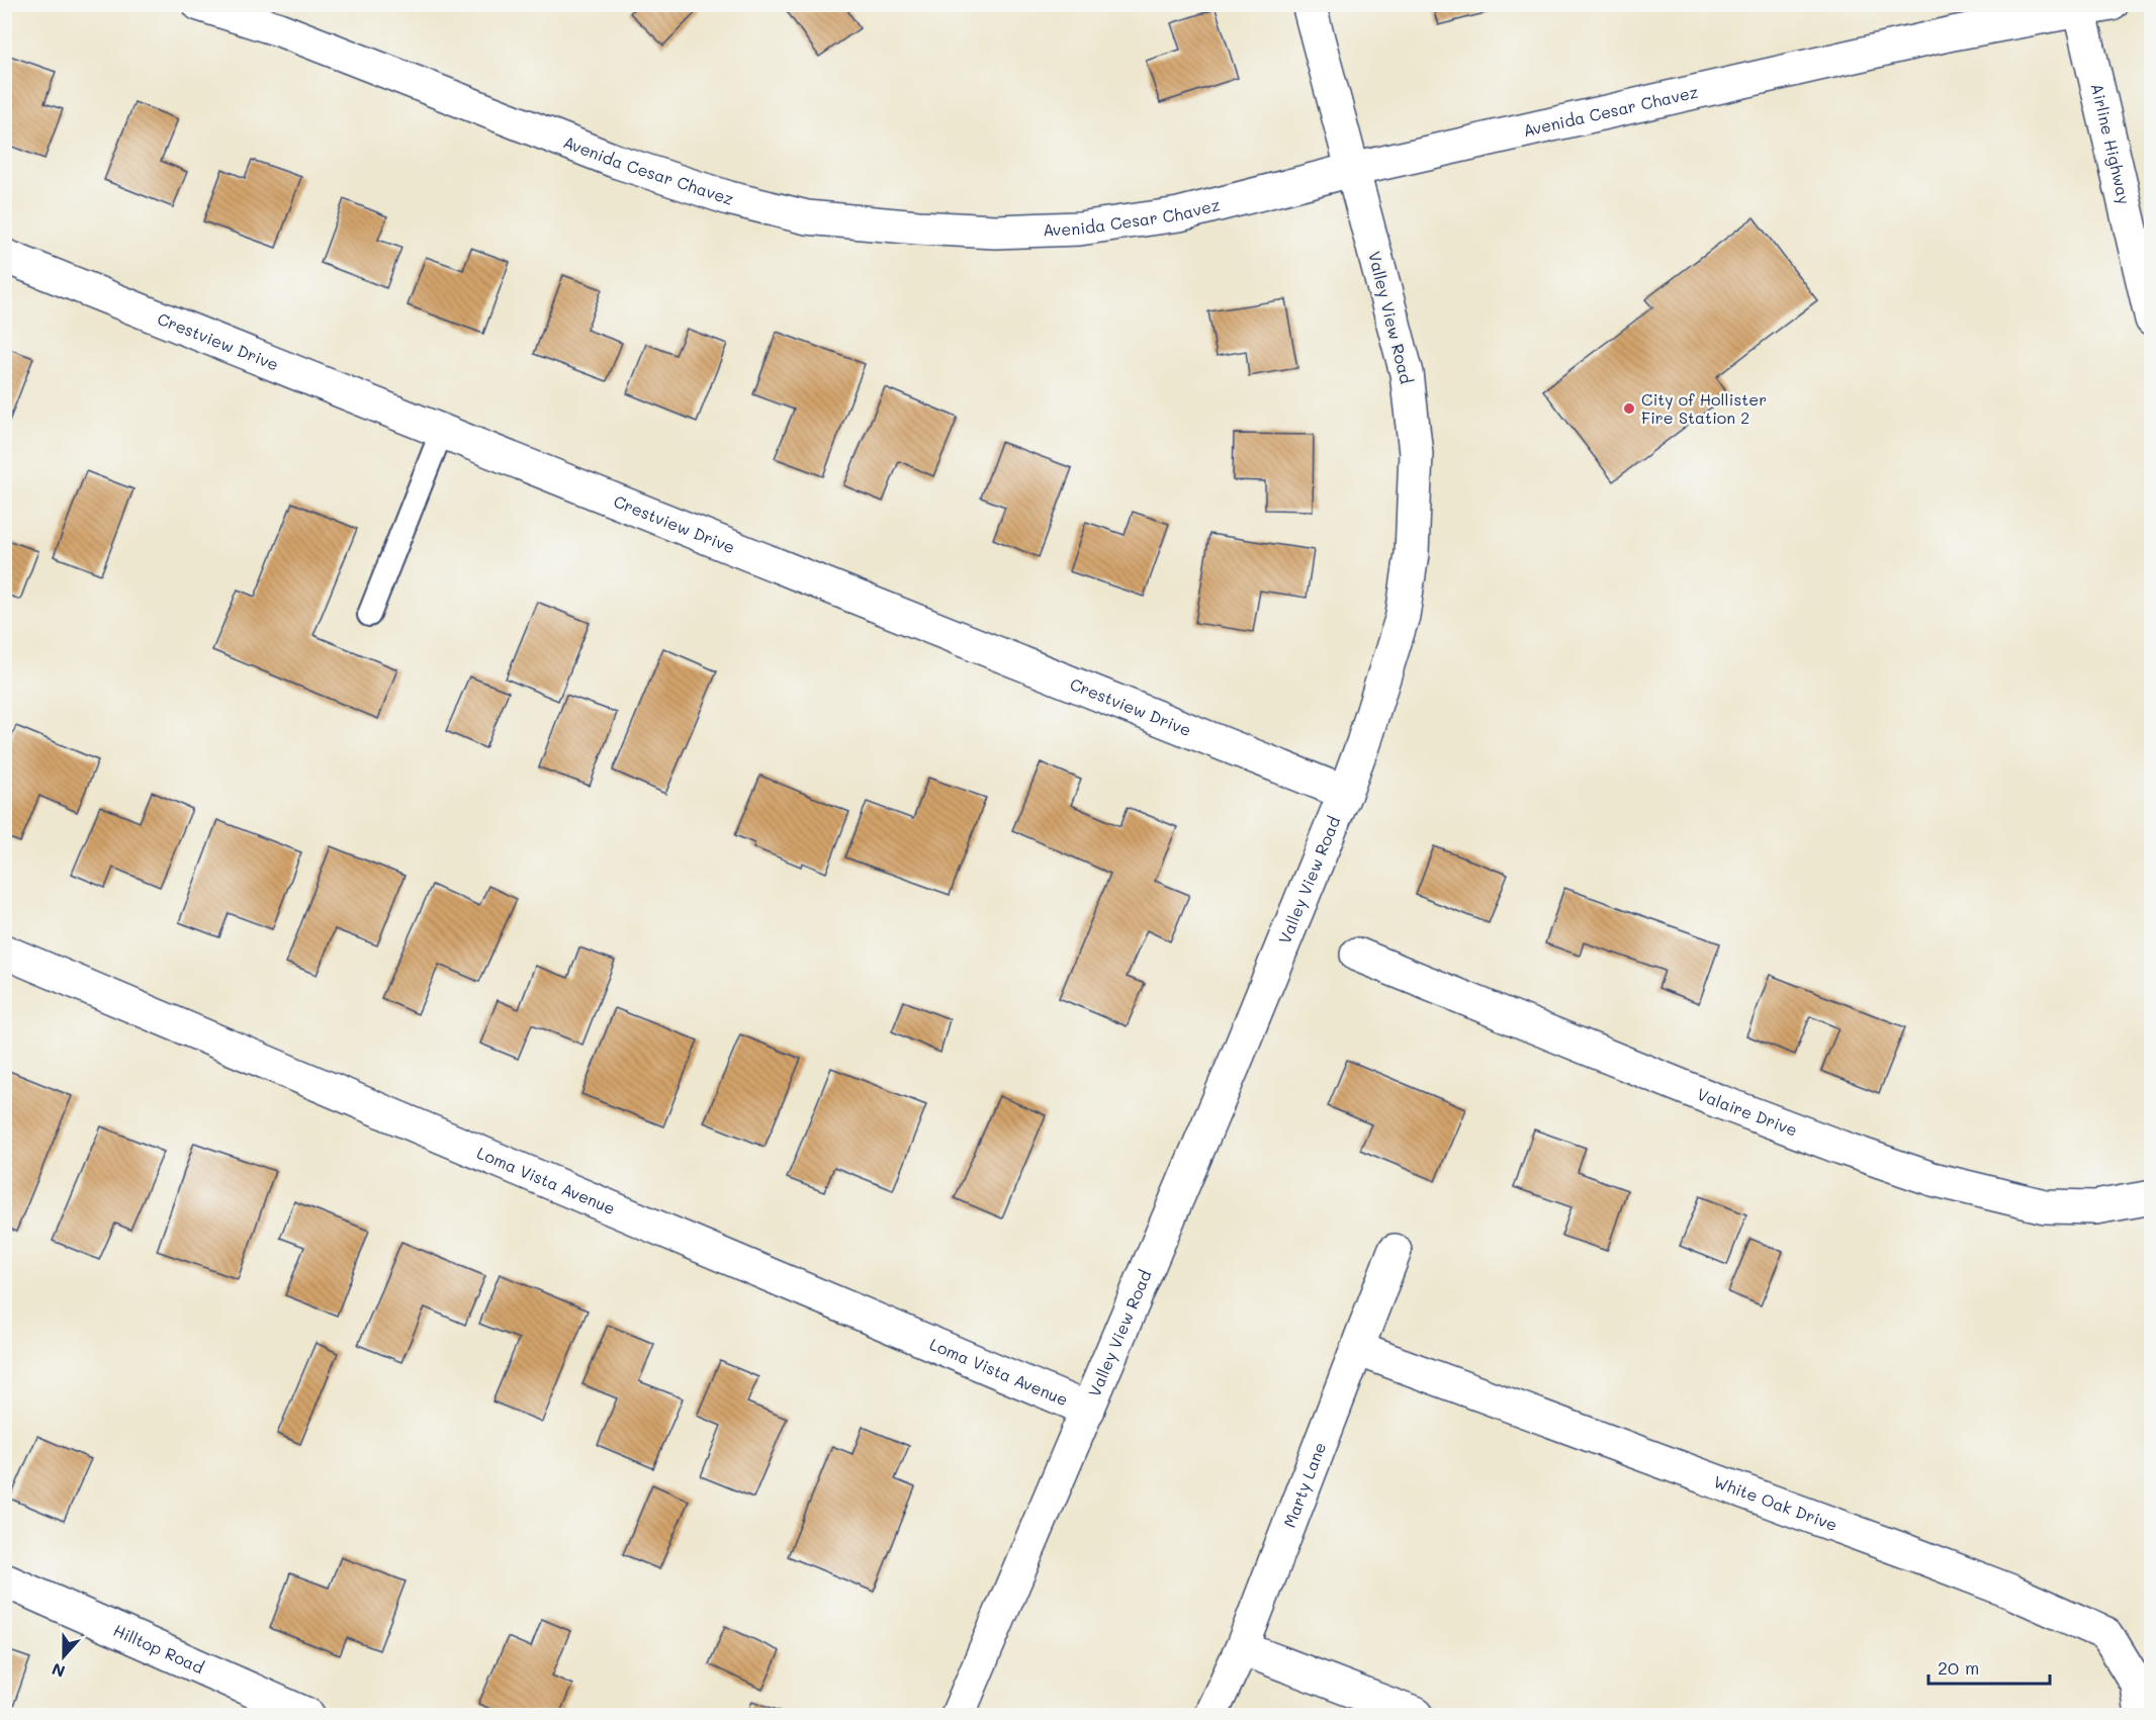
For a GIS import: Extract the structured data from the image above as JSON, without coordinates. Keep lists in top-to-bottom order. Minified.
{"streets":{"street":["Avenida Cesar Chavez","Airline Highway","Valley View Road","Crestview Drive","Valaire Drive","Loma Vista Avenue","Marty Lane","White Oak Drive","Hilltop Road"]},"crossings":[["Avenida Cesar Chavez","Airline Highway"],["Avenida Cesar Chavez","Valley View Road"],["Valley View Road","Crestview Drive"],["Valley View Road","Loma Vista Avenue"],["Marty Lane","White Oak Drive"]],"places":["City of Hollister Fire Station 2"],"scale_bar":"20 m","north":"bottom"}
